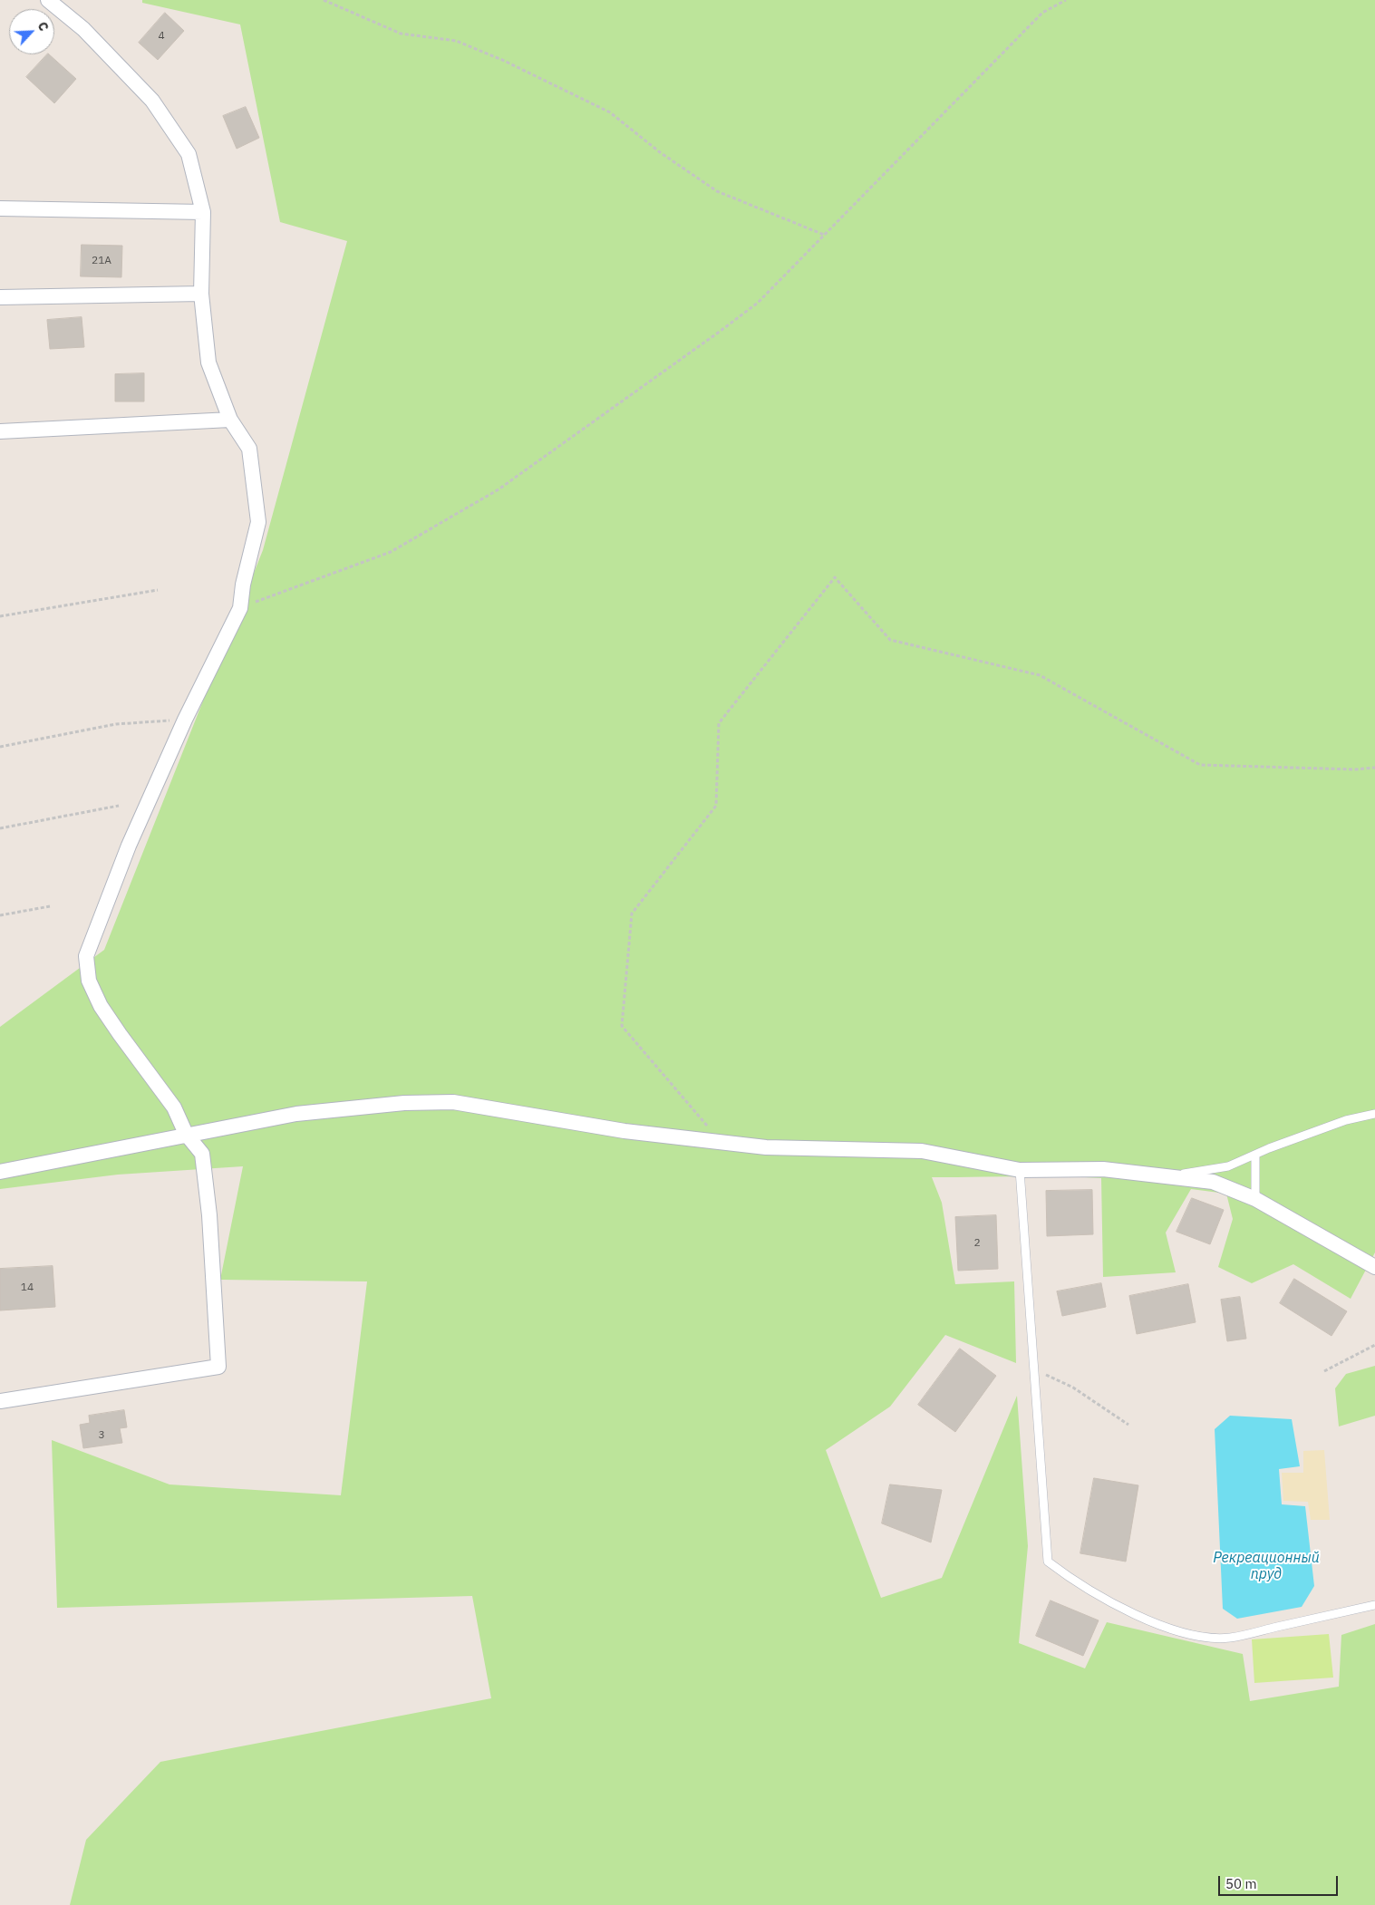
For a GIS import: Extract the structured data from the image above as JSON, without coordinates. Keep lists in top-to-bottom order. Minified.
{"water":["Рекреационный пруд"],"house_numbers":["4","21А","2","14","3"],"scale_bar":"50 m","north":"top right"}
